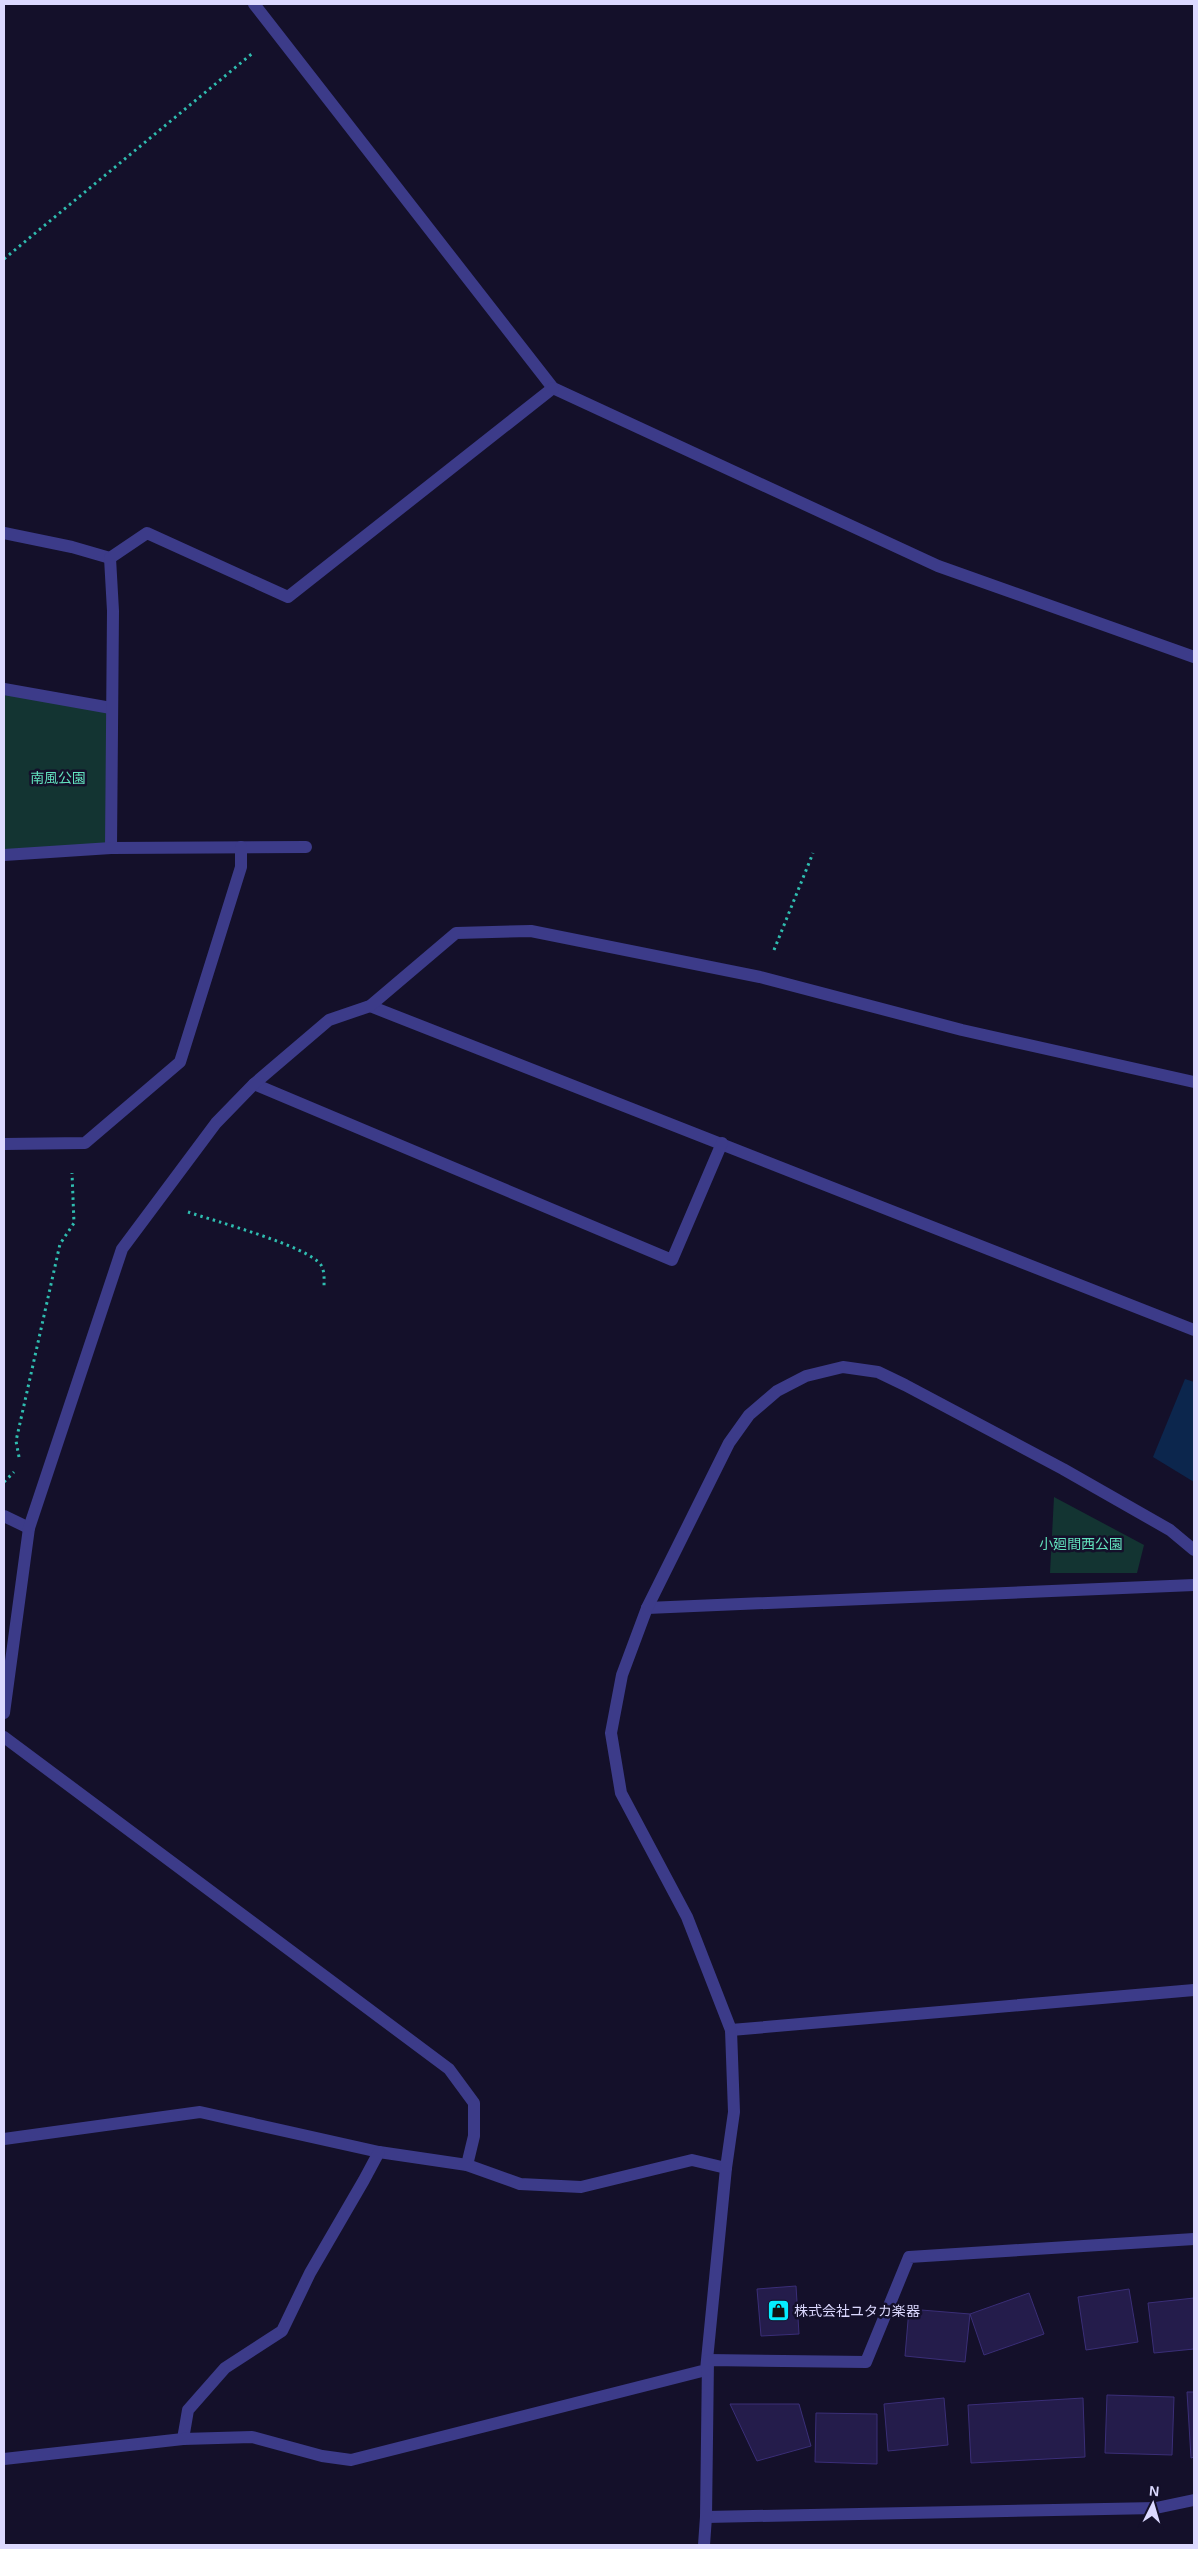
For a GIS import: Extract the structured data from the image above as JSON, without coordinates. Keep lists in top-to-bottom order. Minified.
{"parks":["南風公園","小廻間西公園"],"places":{"shop":["株式会社ユタカ楽器"]},"north":"top"}
